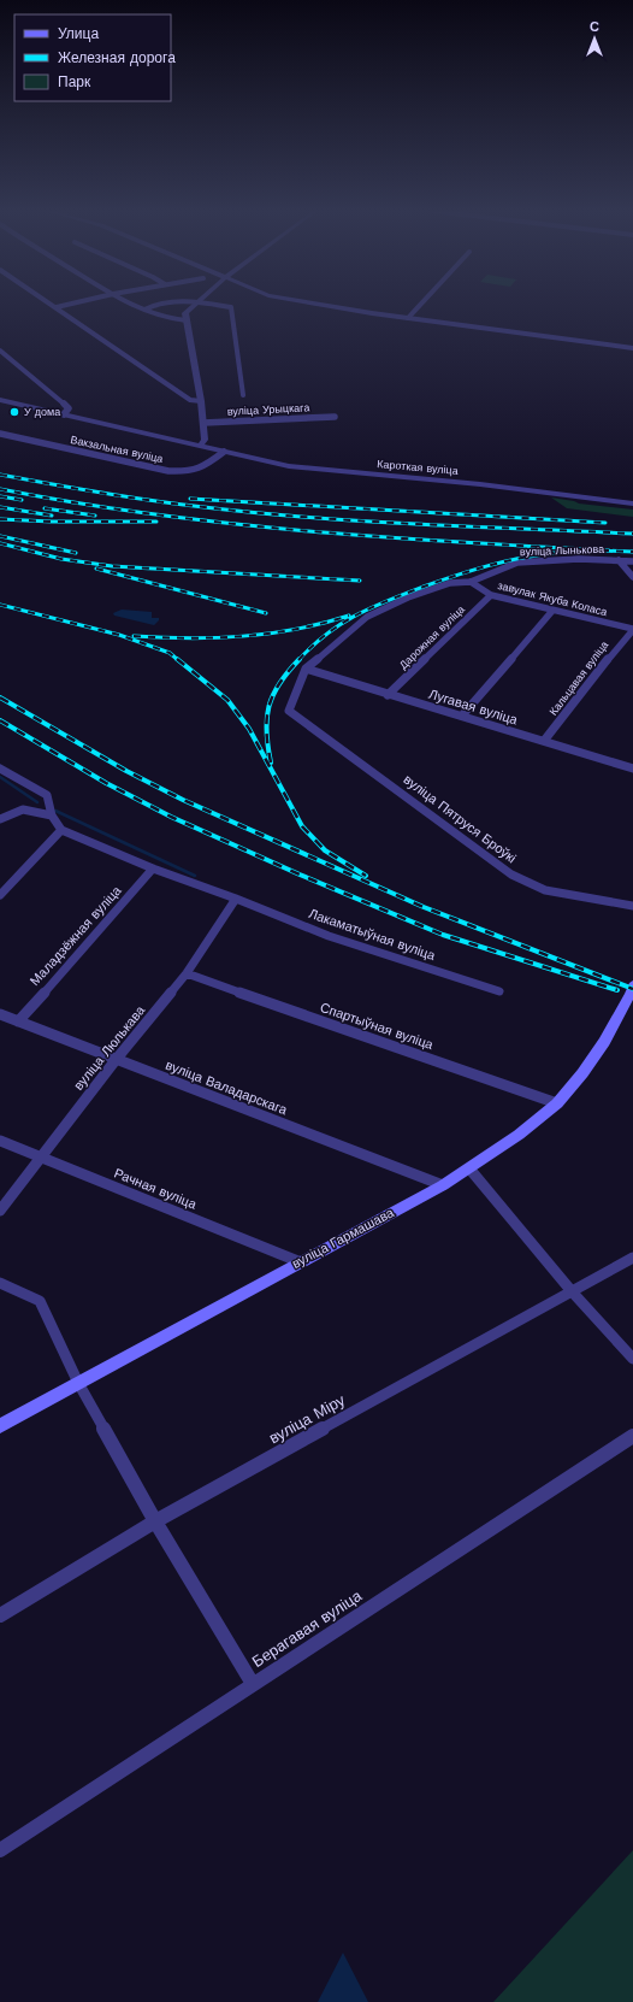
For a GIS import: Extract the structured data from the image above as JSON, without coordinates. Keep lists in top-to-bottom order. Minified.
{"streets":{"main road":["вуліца Гармашава"],"street":["вуліца Урыцкага","Вакзальная вуліца","Кароткая вуліца","вуліца Лынькова","завулак Якуба Коласа","Дарожная вуліца","Кальцавая вуліца","Лугавая вуліца","вуліца Пятруся Броўкі","Лакаматыўная вуліца","Маладзёжная вуліца","Спартыўная вуліца","вуліца Люлькава","вуліца Валадарскага","Рачная вуліца","вуліца Міру","Берагавая вуліца"]},"crossings":[["Вакзальная вуліца","Кароткая вуліца"],["вуліца Лынькова","завулак Якуба Коласа"],["вуліца Лынькова","Лугавая вуліца"],["вуліца Лынькова","вуліца Пятруся Броўкі"],["завулак Якуба Коласа","Дарожная вуліца"],["завулак Якуба Коласа","Кальцавая вуліца"],["Дарожная вуліца","Лугавая вуліца"],["Кальцавая вуліца","Лугавая вуліца"],["Лакаматыўная вуліца","Маладзёжная вуліца"],["Лакаматыўная вуліца","вуліца Люлькава"],["Маладзёжная вуліца","вуліца Валадарскага"],["Спартыўная вуліца","вуліца Люлькава"],["Спартыўная вуліца","вуліца Гармашава"],["вуліца Люлькава","вуліца Валадарскага"],["вуліца Люлькава","Рачная вуліца"],["вуліца Валадарскага","вуліца Гармашава"],["Рачная вуліца","вуліца Гармашава"]],"places":["У дома"],"legend":["Улица","Железная дорога","Парк"],"north":"top"}
